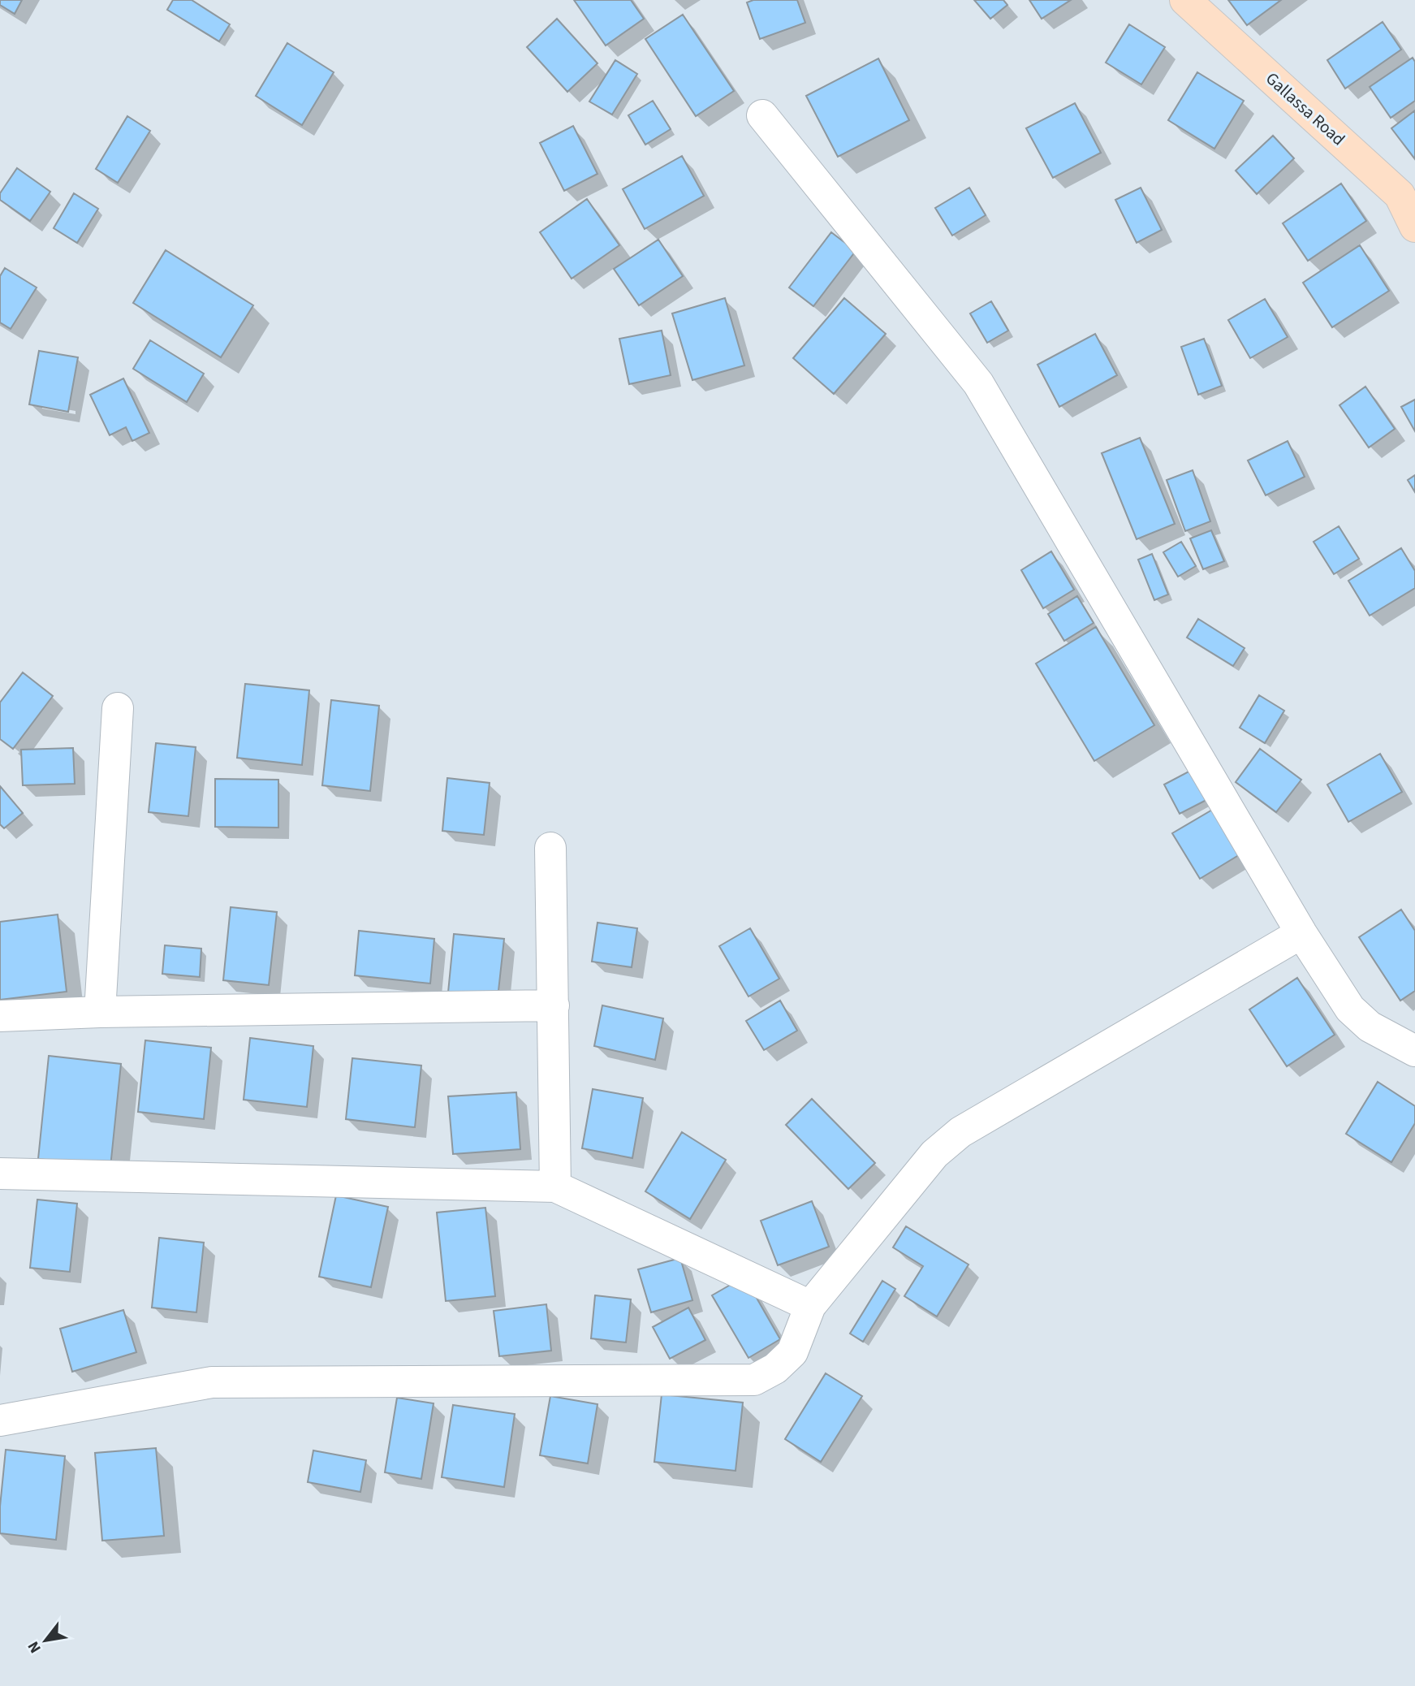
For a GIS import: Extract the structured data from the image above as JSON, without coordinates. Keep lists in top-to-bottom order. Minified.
{"streets":{"main road":["Gallassa Road"]},"north":"bottom left"}
